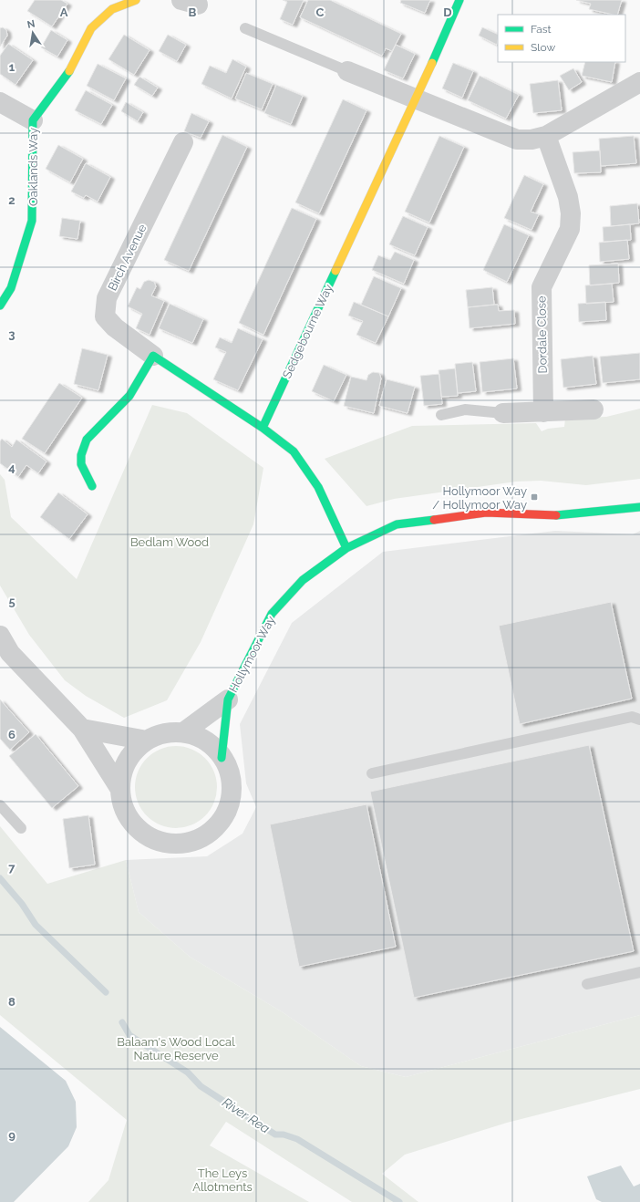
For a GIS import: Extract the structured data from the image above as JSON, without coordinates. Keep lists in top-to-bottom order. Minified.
{"streets":{"street":["Oaklands Way","Birch Avenue","Sedgebourne Way","Dordale Close","Hollymoor Way"]},"crossings":[["Birch Avenue","Sedgebourne Way"]],"water":["River Rea"],"parks":["Bedlam Wood","Balaam's Wood Local Nature Reserve","The Leys Allotments"],"places":{"transit":["Hollymoor Way / Hollymoor Way"]},"legend":["Fast","Slow"],"north":"top","grid":{"columns":["A","B","C","D"],"rows":["1","2","3","4","5","6","7","8","9"]}}
